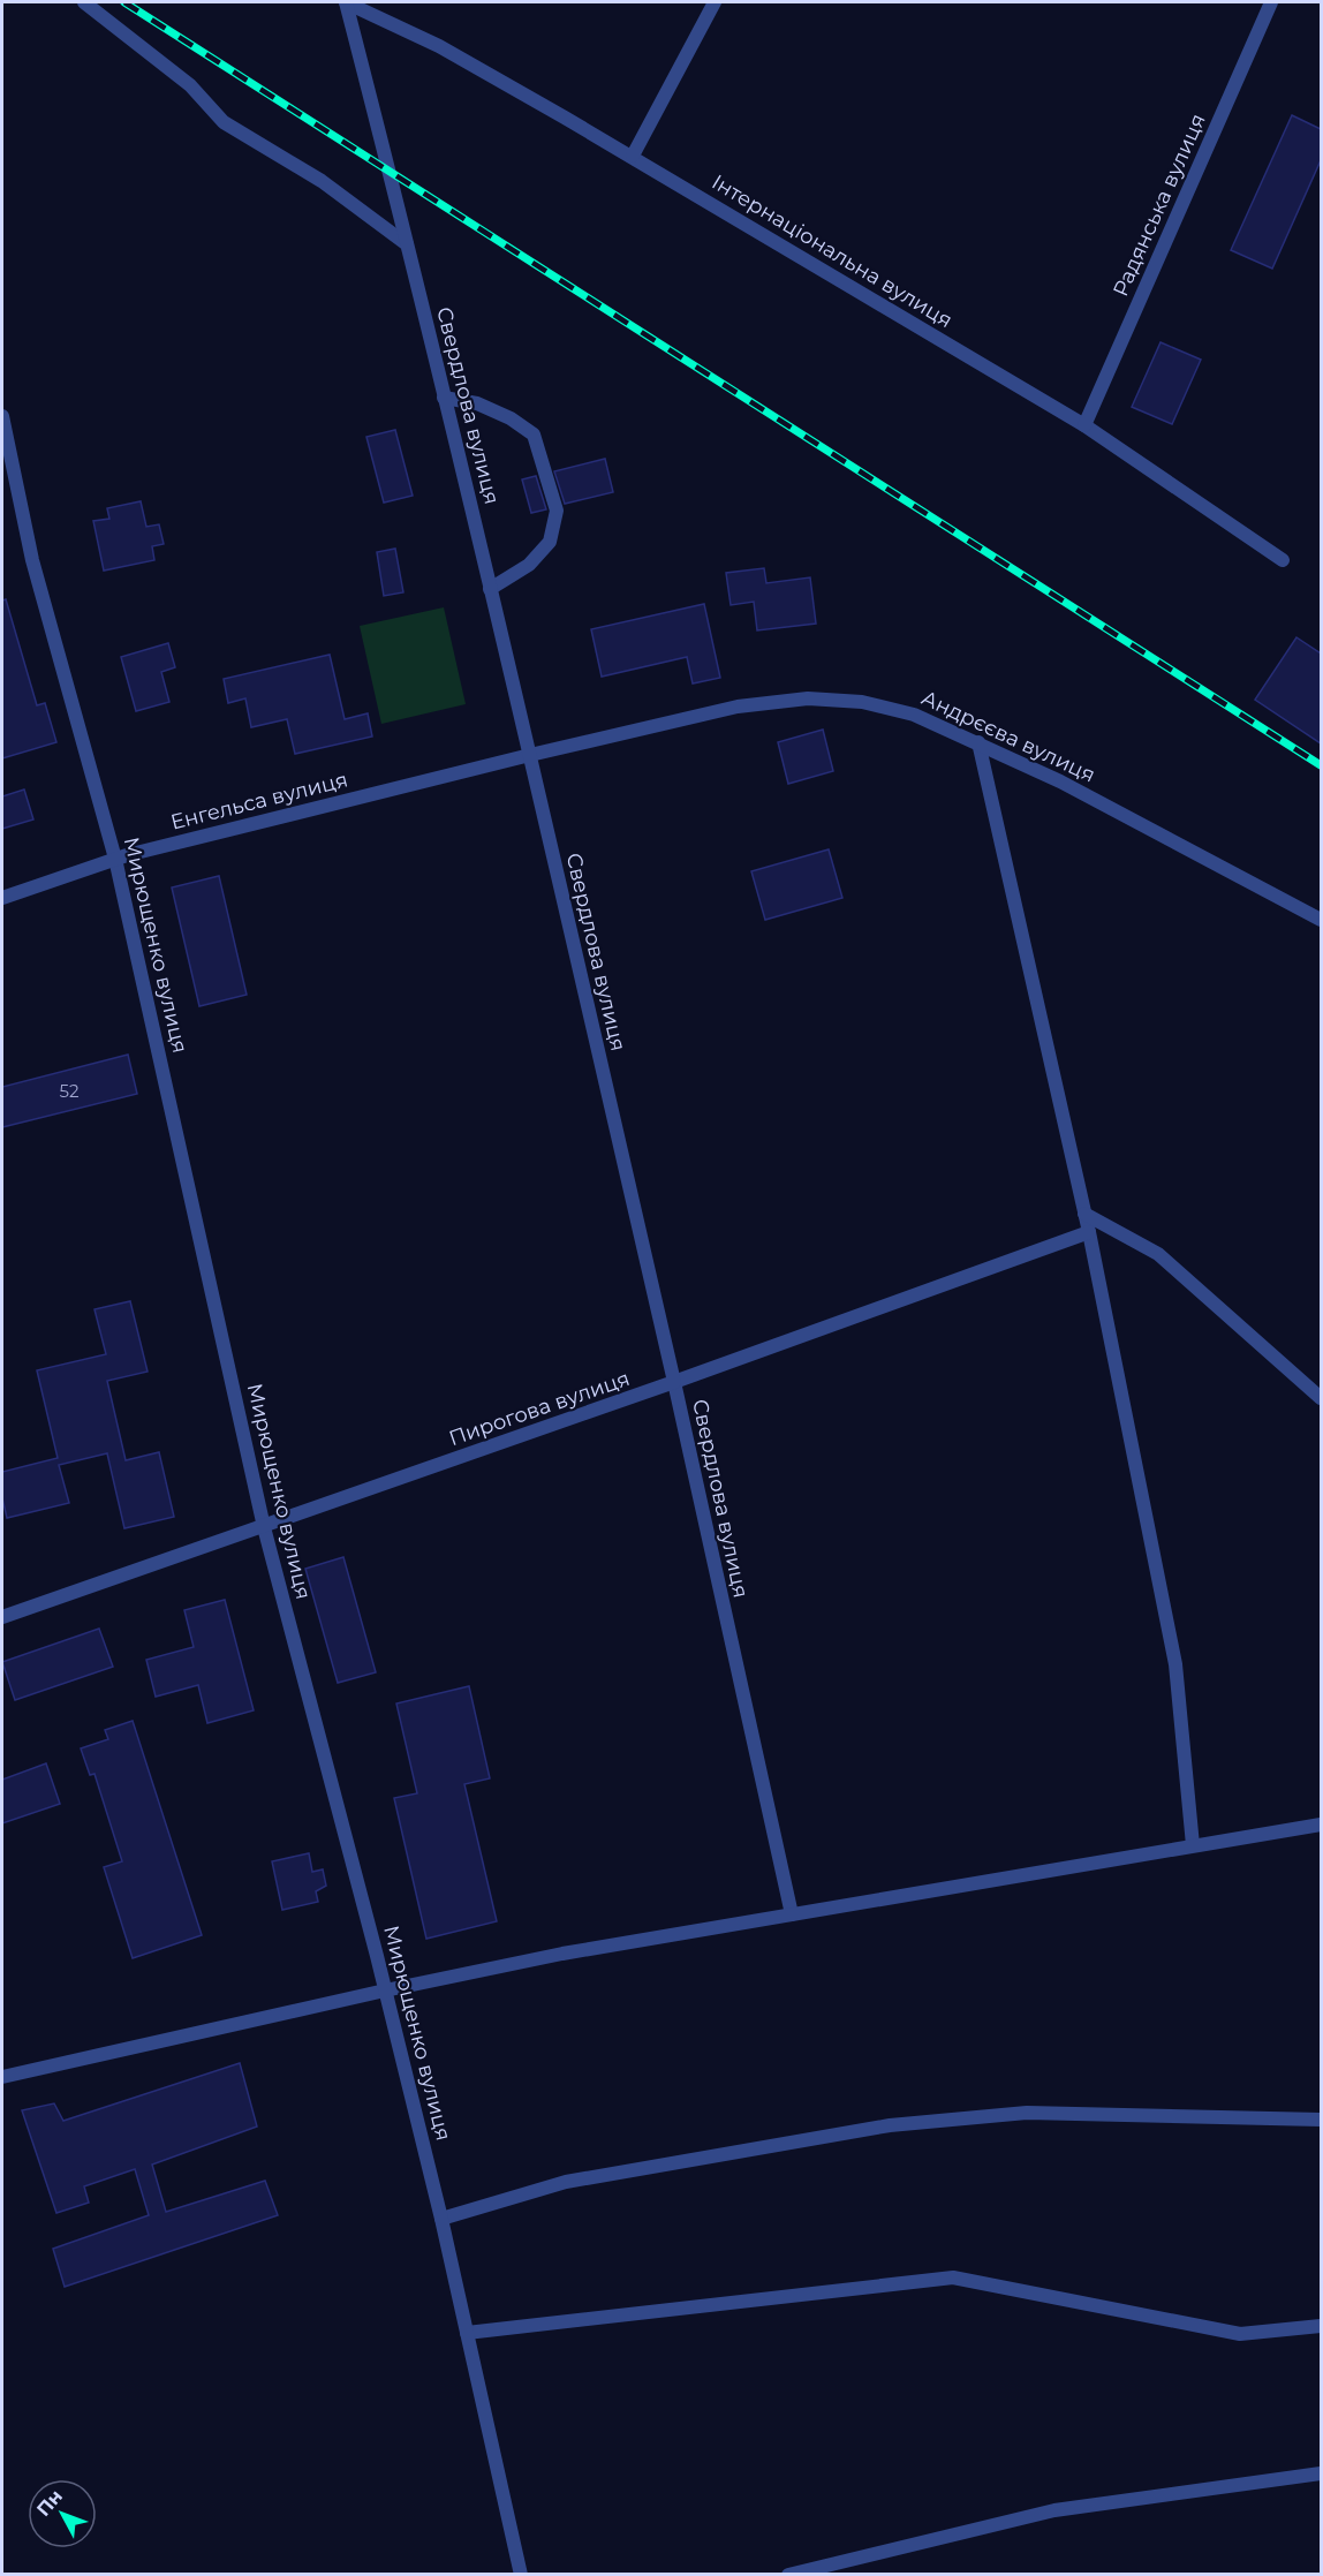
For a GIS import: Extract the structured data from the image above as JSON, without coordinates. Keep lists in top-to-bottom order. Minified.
{"streets":{"street":["Радянська вулиця","Інтернаціональна вулиця","Свердлова вулиця","Андрєєва вулиця","Енгельса вулиця","Мирющенко вулиця","Пирогова вулиця"]},"crossings":[["Радянська вулиця","Інтернаціональна вулиця"],["Інтернаціональна вулиця","Свердлова вулиця"],["Свердлова вулиця","Андрєєва вулиця"],["Свердлова вулиця","Енгельса вулиця"],["Свердлова вулиця","Пирогова вулиця"],["Андрєєва вулиця","Енгельса вулиця"],["Енгельса вулиця","Мирющенко вулиця"],["Мирющенко вулиця","Пирогова вулиця"]],"house_numbers":["52"],"north":"top left"}
